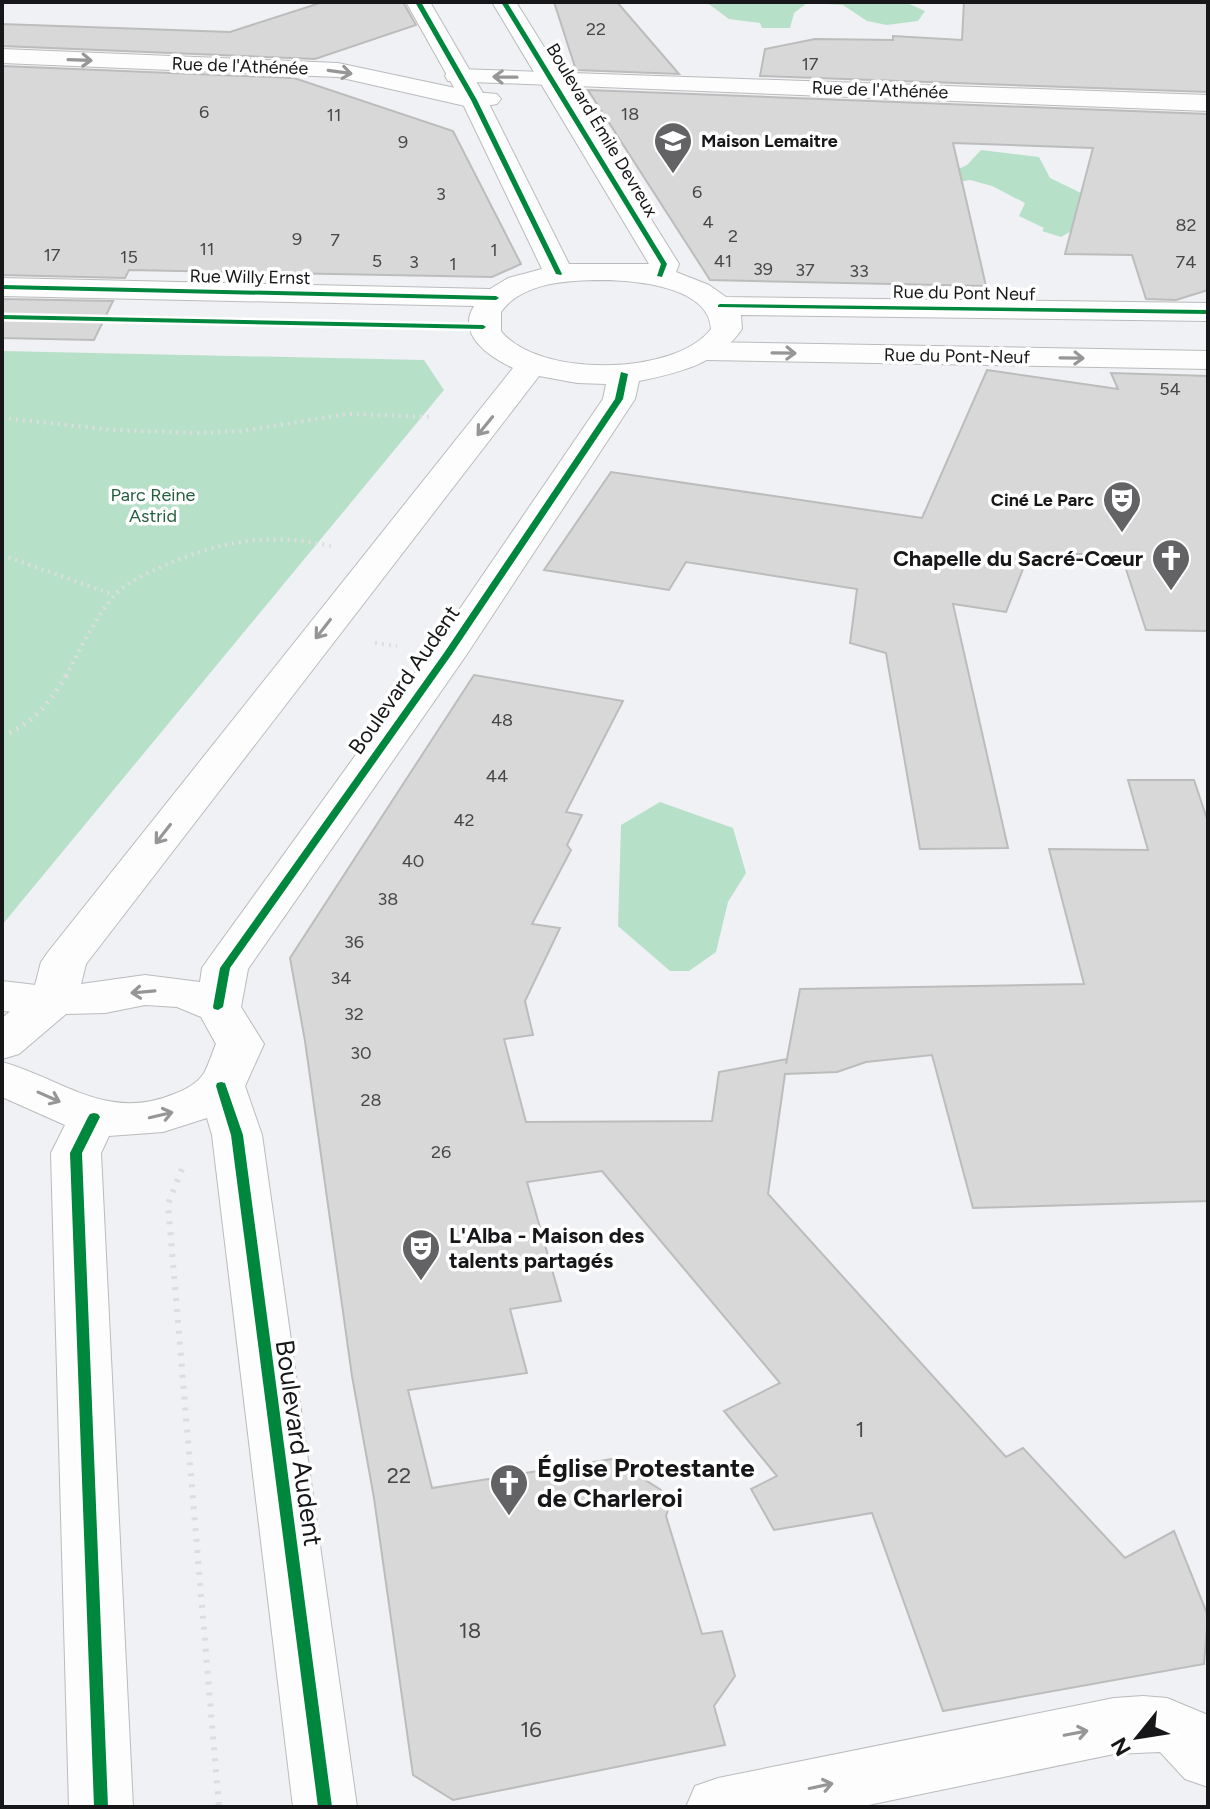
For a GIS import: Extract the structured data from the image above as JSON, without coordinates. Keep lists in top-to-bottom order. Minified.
{"streets":{"street":["Rue de l'Athénée","Boulevard Émile Devreux","Rue Willy Ernst","Rue du Pont Neuf","Rue du Pont-Neuf","Boulevard Audent"]},"crossings":[["Rue de l'Athénée","Boulevard Émile Devreux"]],"one_way":["Rue du Pont-Neuf"],"parks":["Parc Reine Astrid"],"places":{"school or university":["Maison Lemaitre"],"theatre":["Ciné Le Parc","L'Alba - Maison des talents partagés"],"church":["Chapelle du Sacré-Cœur","Église Protestante de Charleroi"]},"house_numbers":["22","17","6","18","11","9","6","3","4","82","2","9","7","11","1","17","15","5","41","3","74","1","39","37","33","54","48","44","42","40","38","36","34","32","30","28","26","1","22","18","16"],"north":"bottom left"}
